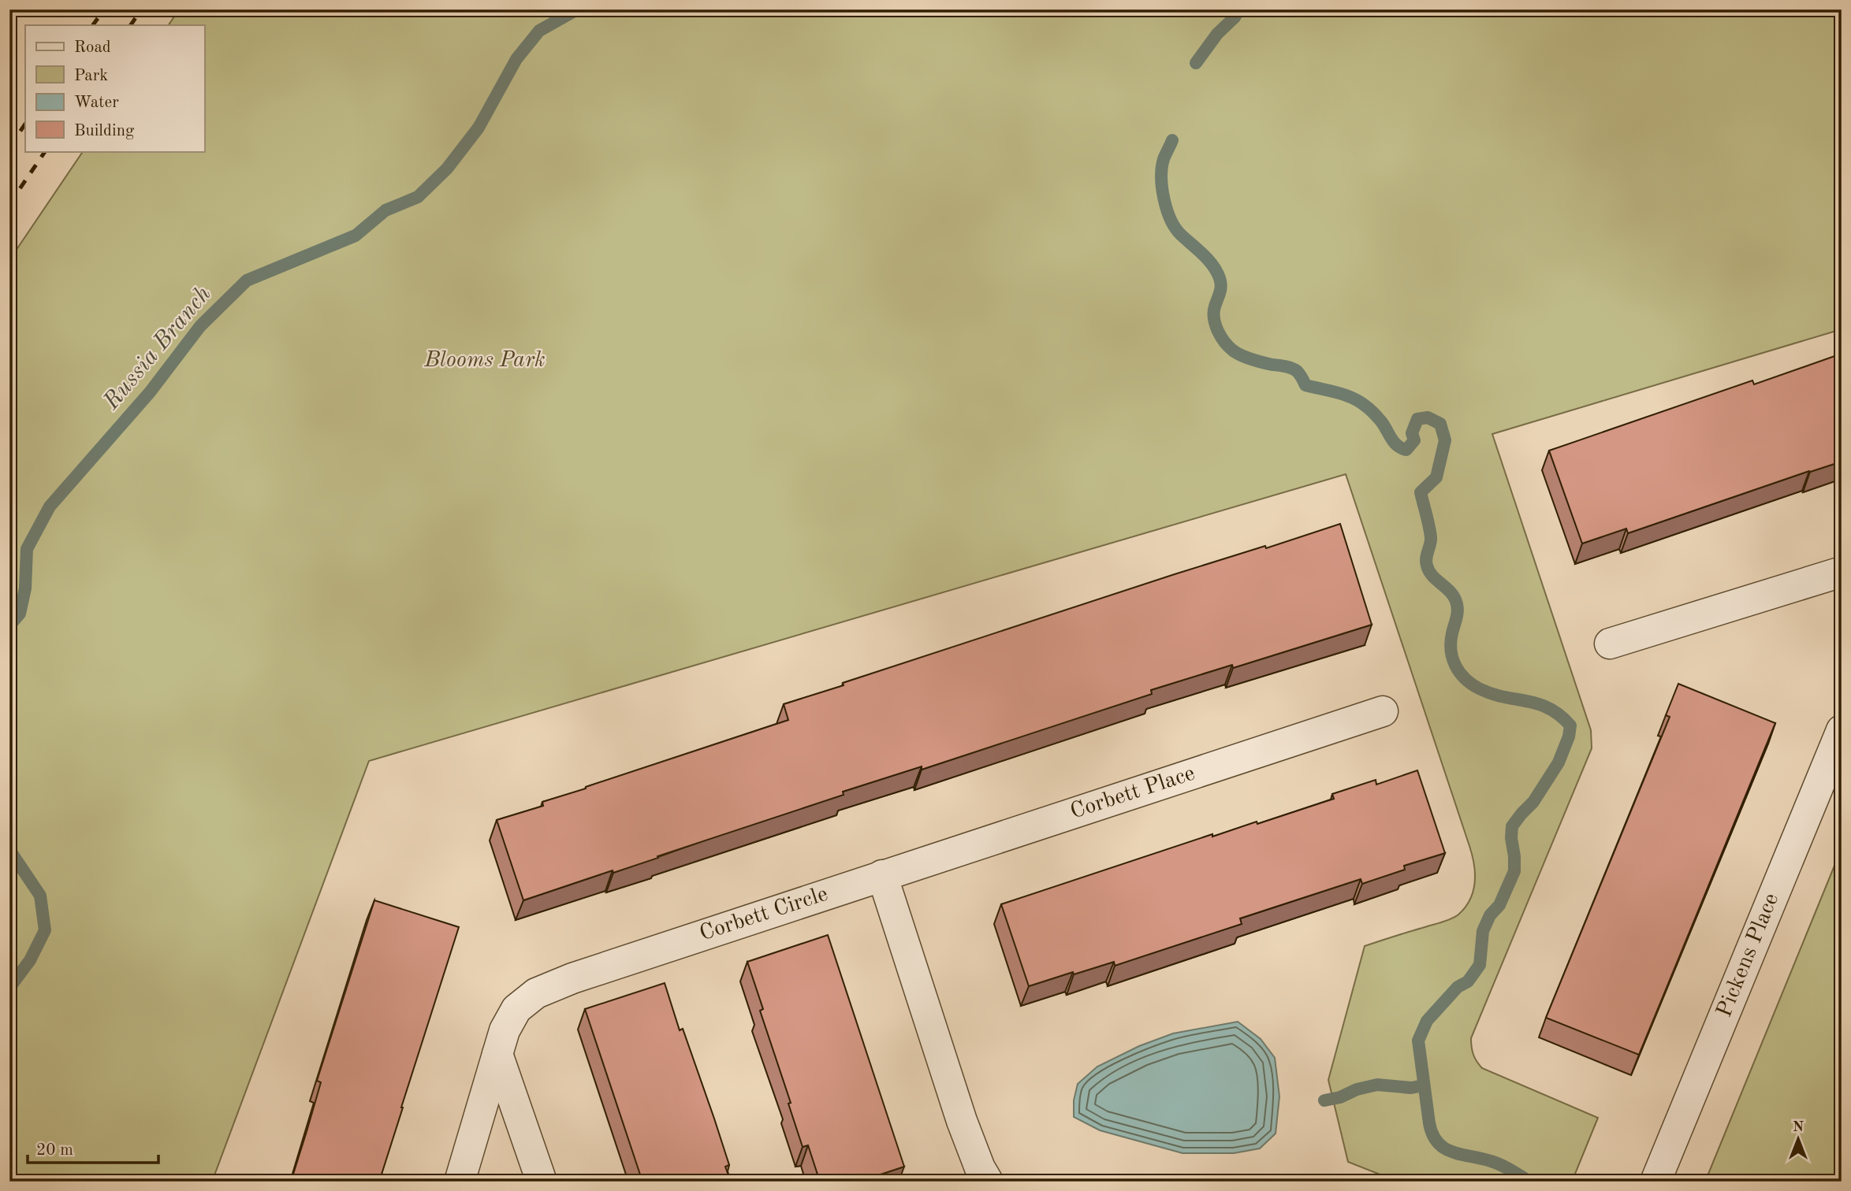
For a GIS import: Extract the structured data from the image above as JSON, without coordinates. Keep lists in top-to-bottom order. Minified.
{"streets":{"street":["Corbett Place","Corbett Circle","Pickens Place"]},"crossings":[["Corbett Place","Corbett Circle"]],"water":["Russia Branch"],"parks":["Blooms Park"],"legend":["Road","Park","Water","Building"],"scale_bar":"20 m","north":"top"}
